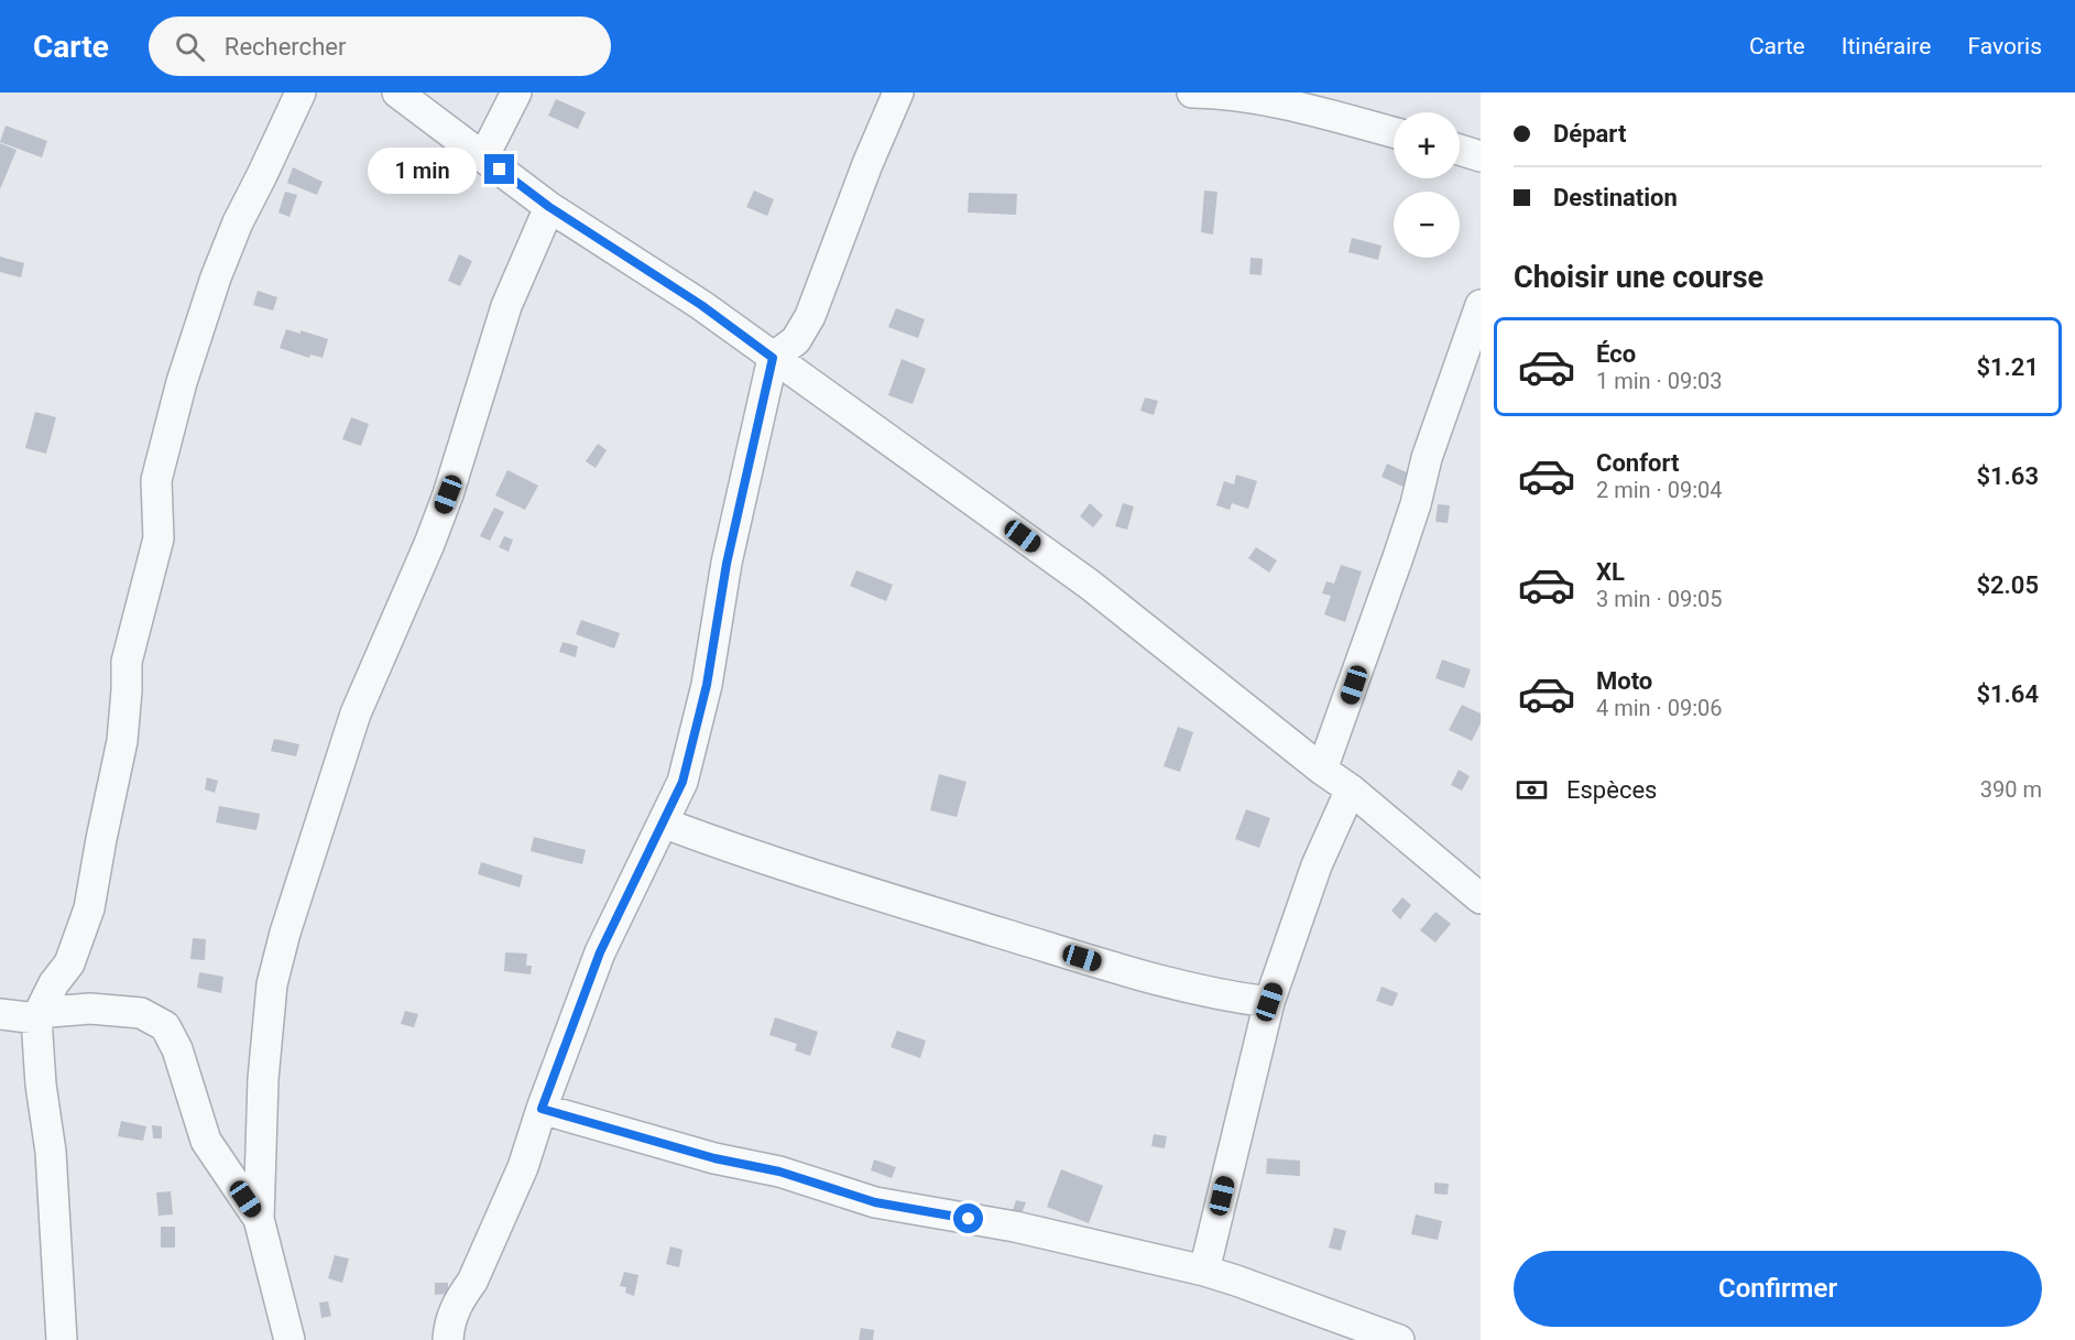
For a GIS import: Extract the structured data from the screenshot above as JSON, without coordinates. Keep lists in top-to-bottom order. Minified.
{"page":{"header":"Carte","search":"Rechercher","nav":["Carte","Itinéraire","Favoris"],"banner":["Départ","Destination"],"map_buttons":["+","−"],"bubble":"1 min","heading":"Choisir une course","list":[{"name":"Éco","note":"1 min · 09:03","value":"$1.21"},{"name":"Confort","note":"2 min · 09:04","value":"$1.63"},{"name":"XL","note":"3 min · 09:05","value":"$2.05"},{"name":"Moto","note":"4 min · 09:06","value":"$1.64"}],"pay":["Espèces","390 m"],"buttons":"Confirmer"}}
